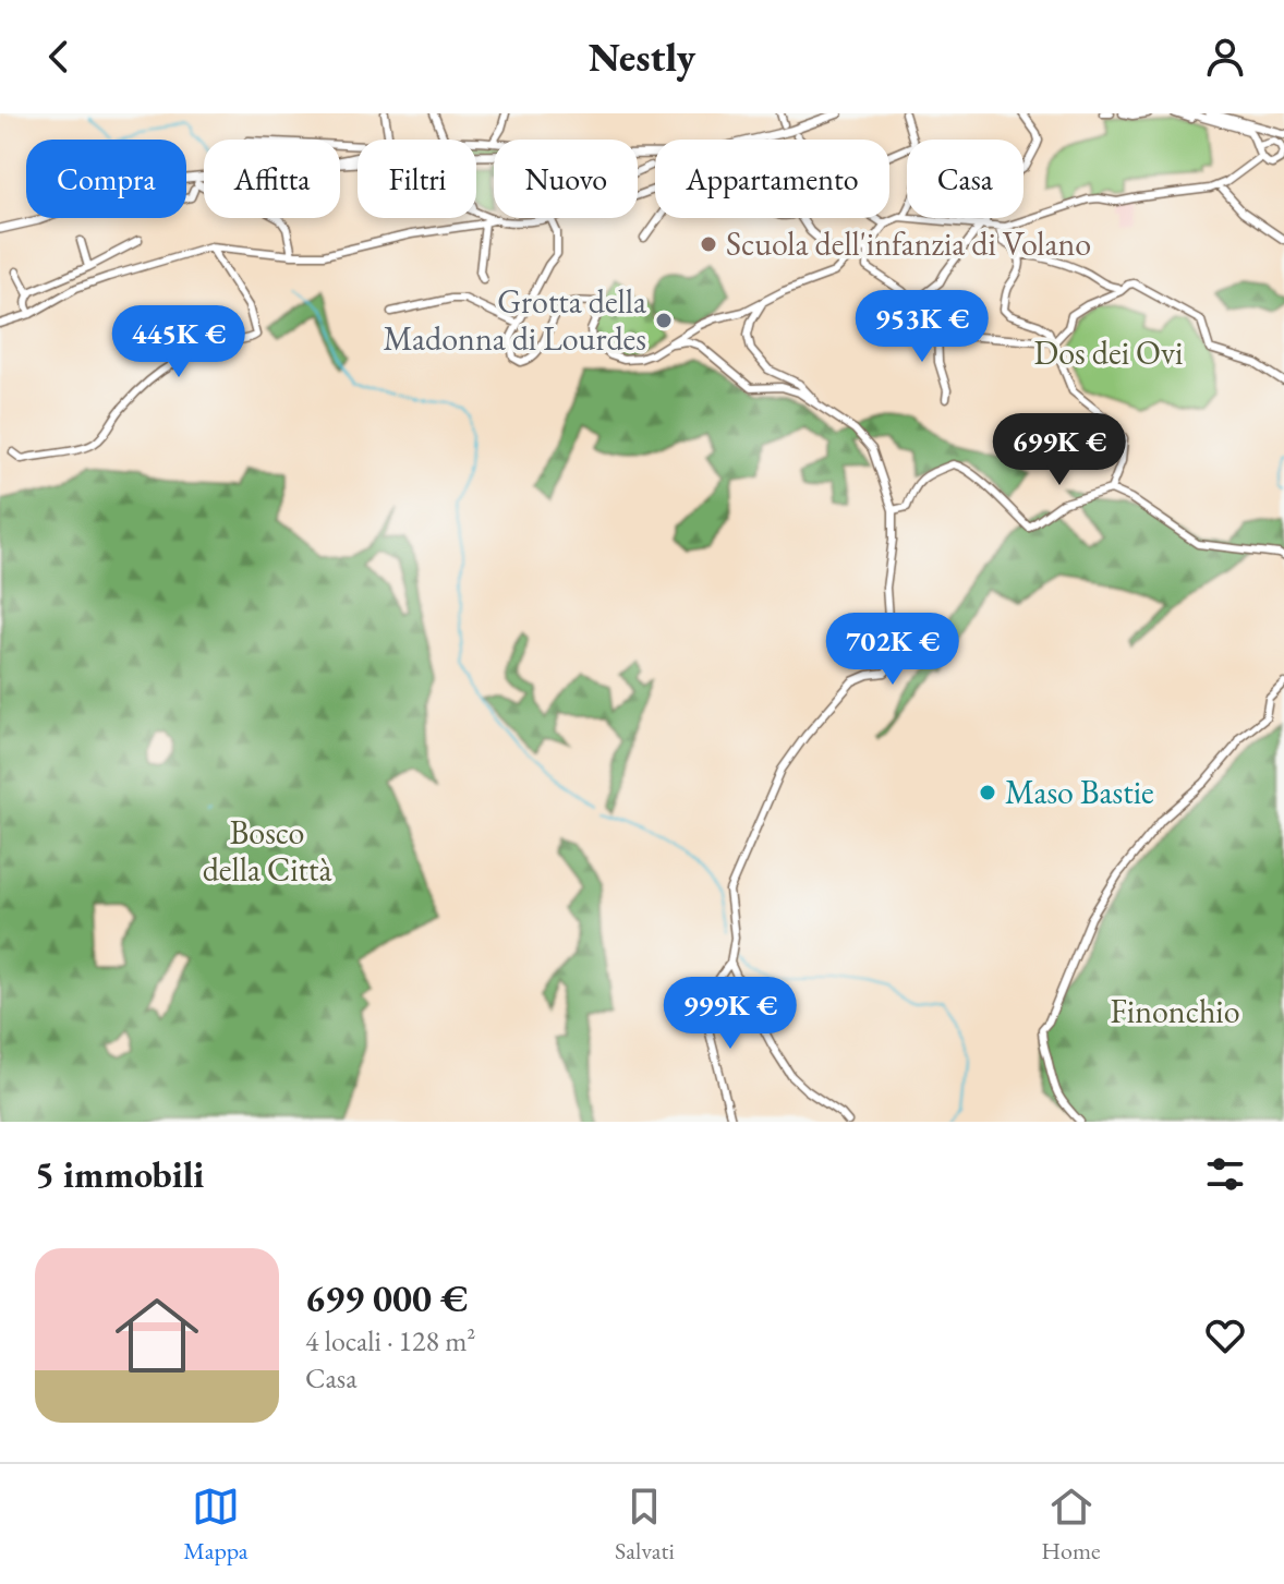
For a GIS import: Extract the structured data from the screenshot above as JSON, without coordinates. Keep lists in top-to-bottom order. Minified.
{"parks":["Dos dei Ovi","Bosco della Città","Finonchio"],"places":["Scuola dell'infanzia di Volano","Grotta della Madonna di Lourdes","Maso Bastie"],"page":{"header":"Nestly","chip":["Compra","Affitta","Filtri","Nuovo","Appartamento","Casa"],"price":["953K €","445K €","699K €","702K €","999K €"],"heading":"5 immobili","list":[{"name":"699 000 €","note":"4 locali · 128 m² · Casa"}],"tabs":["Mappa","Salvati","Home"]}}
